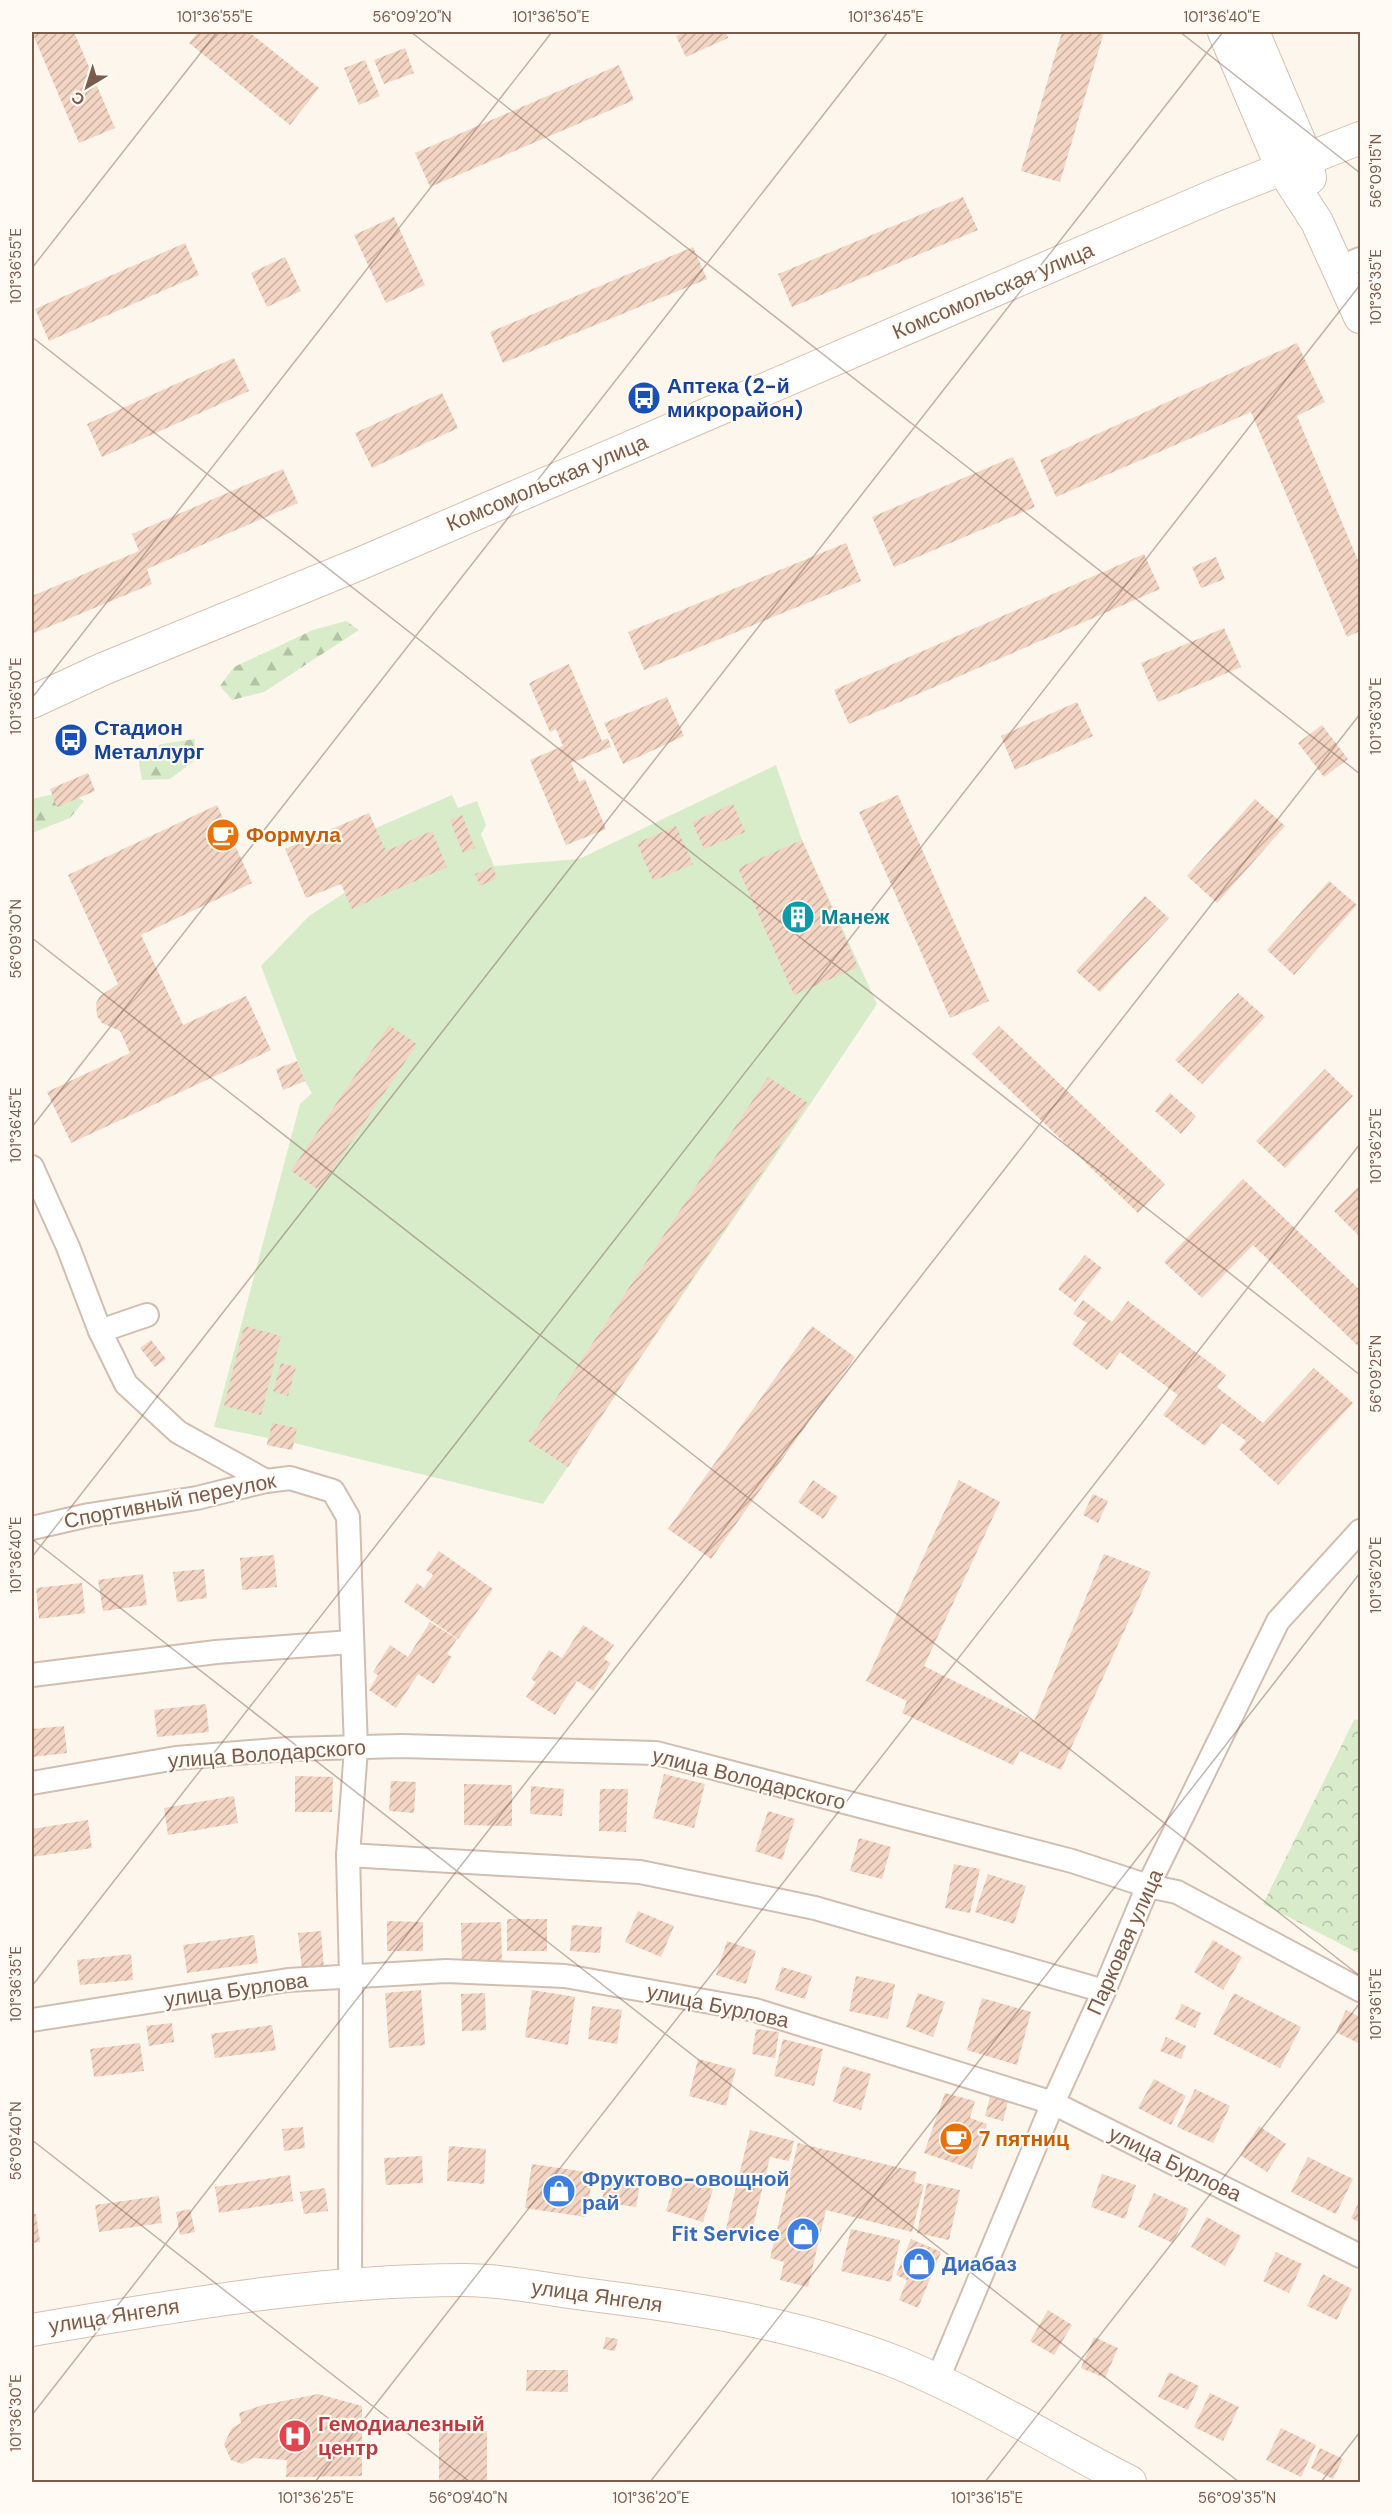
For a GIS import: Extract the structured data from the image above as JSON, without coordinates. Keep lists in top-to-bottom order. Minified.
{"streets":{"main road":["Комсомольская улица","улица Янгеля"],"street":["Спортивный переулок","улица Володарского","Парковая улица","улица Бурлова"]},"crossings":[["Спортивный переулок","улица Володарского"],["Спортивный переулок","улица Бурлова"],["Спортивный переулок","улица Янгеля"],["улица Володарского","Парковая улица"],["Парковая улица","улица Бурлова"],["Парковая улица","улица Янгеля"]],"places":{"bus stop":["Аптека (2-й микрорайон)","Стадион Металлург"],"cafe":["Формула","7 пятниц"],"building":["Манеж"],"shop":["Фруктово-овощной рай","Fit Service","Диабаз"],"hospital":["Гемодиалезный центр"]},"north":"bottom left","coordinates":["101°36'55\"E","56°09'20\"N","101°36'50\"E","101°36'45\"E","101°36'40\"E","56°09'15\"N","101°36'35\"E","101°36'30\"E","56°09'30\"N","101°36'25\"E","56°09'25\"N","101°36'20\"E","101°36'15\"E","56°09'40\"N","56°09'35\"N"]}
